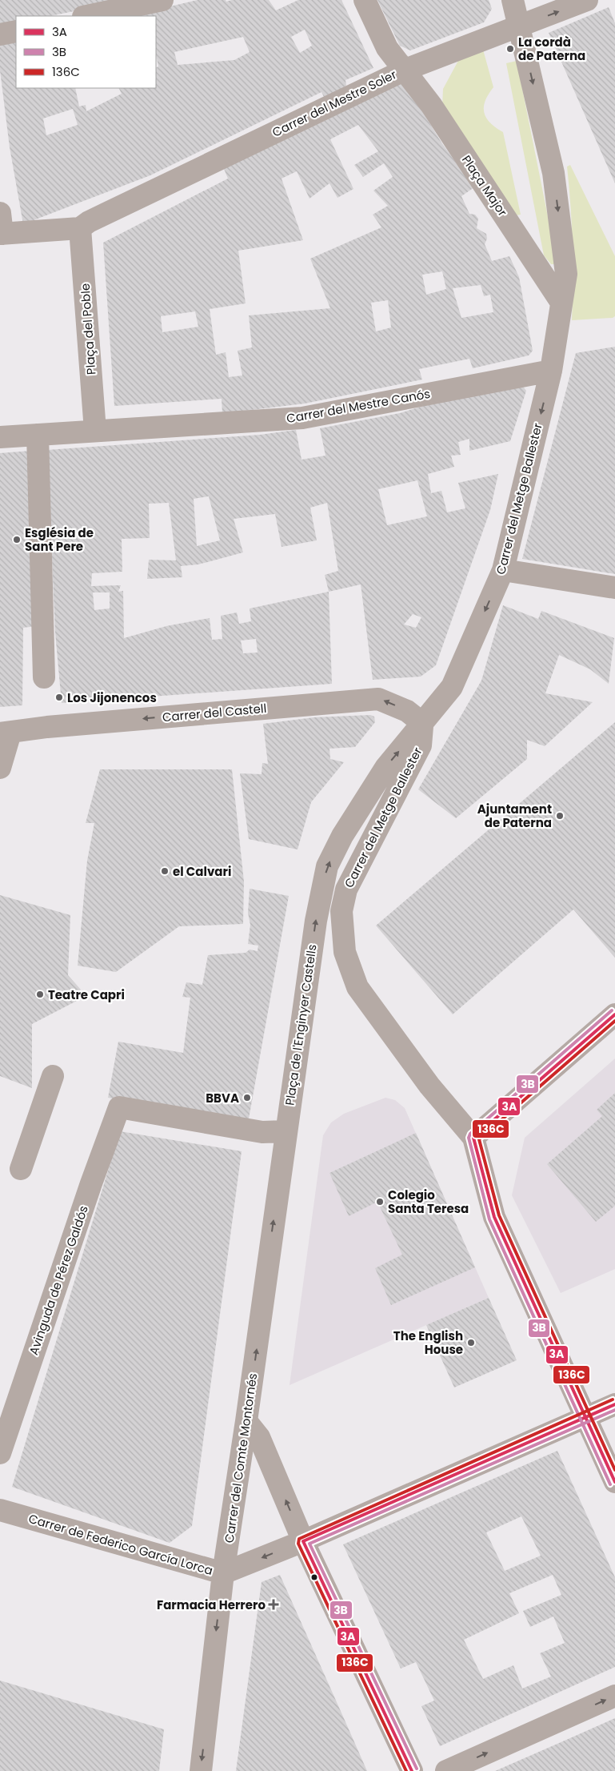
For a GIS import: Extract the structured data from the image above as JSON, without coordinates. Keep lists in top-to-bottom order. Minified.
{"streets":{"street":["Carrer del Mestre Soler","Plaça Major","Plaça del Poble","Carrer del Mestre Canós","Carrer del Metge Ballester","Carrer del Castell","Plaça de l'Enginyer Castells","Avinguda de Pérez Galdós","Carrer del Comte Montornés","Carrer de Federico García Lorca"]},"crossings":[["Carrer del Mestre Soler","Plaça Major"],["Carrer del Mestre Soler","Plaça del Poble"],["Plaça del Poble","Carrer del Mestre Canós"],["Carrer del Mestre Canós","Carrer del Metge Ballester"],["Carrer del Metge Ballester","Carrer del Castell"],["Carrer del Metge Ballester","Plaça de l'Enginyer Castells"],["Plaça de l'Enginyer Castells","Avinguda de Pérez Galdós"],["Plaça de l'Enginyer Castells","Carrer del Comte Montornés"],["Avinguda de Pérez Galdós","Carrer del Comte Montornés"],["Carrer del Comte Montornés","Carrer de Federico García Lorca"]],"one_way":["Carrer del Castell","Plaça de l'Enginyer Castells"],"places":{"other":["La cordà de Paterna","Església de Sant Pere","Los Jijonencos","Ajuntament de Paterna","el Calvari","Teatre Capri","BBVA","Colegio Santa Teresa","The English House"],"health":["Farmacia Herrero"]},"lines":["transit line 3B","transit line 3A","transit line 136C"],"legend":["3A","3B","136C"]}
